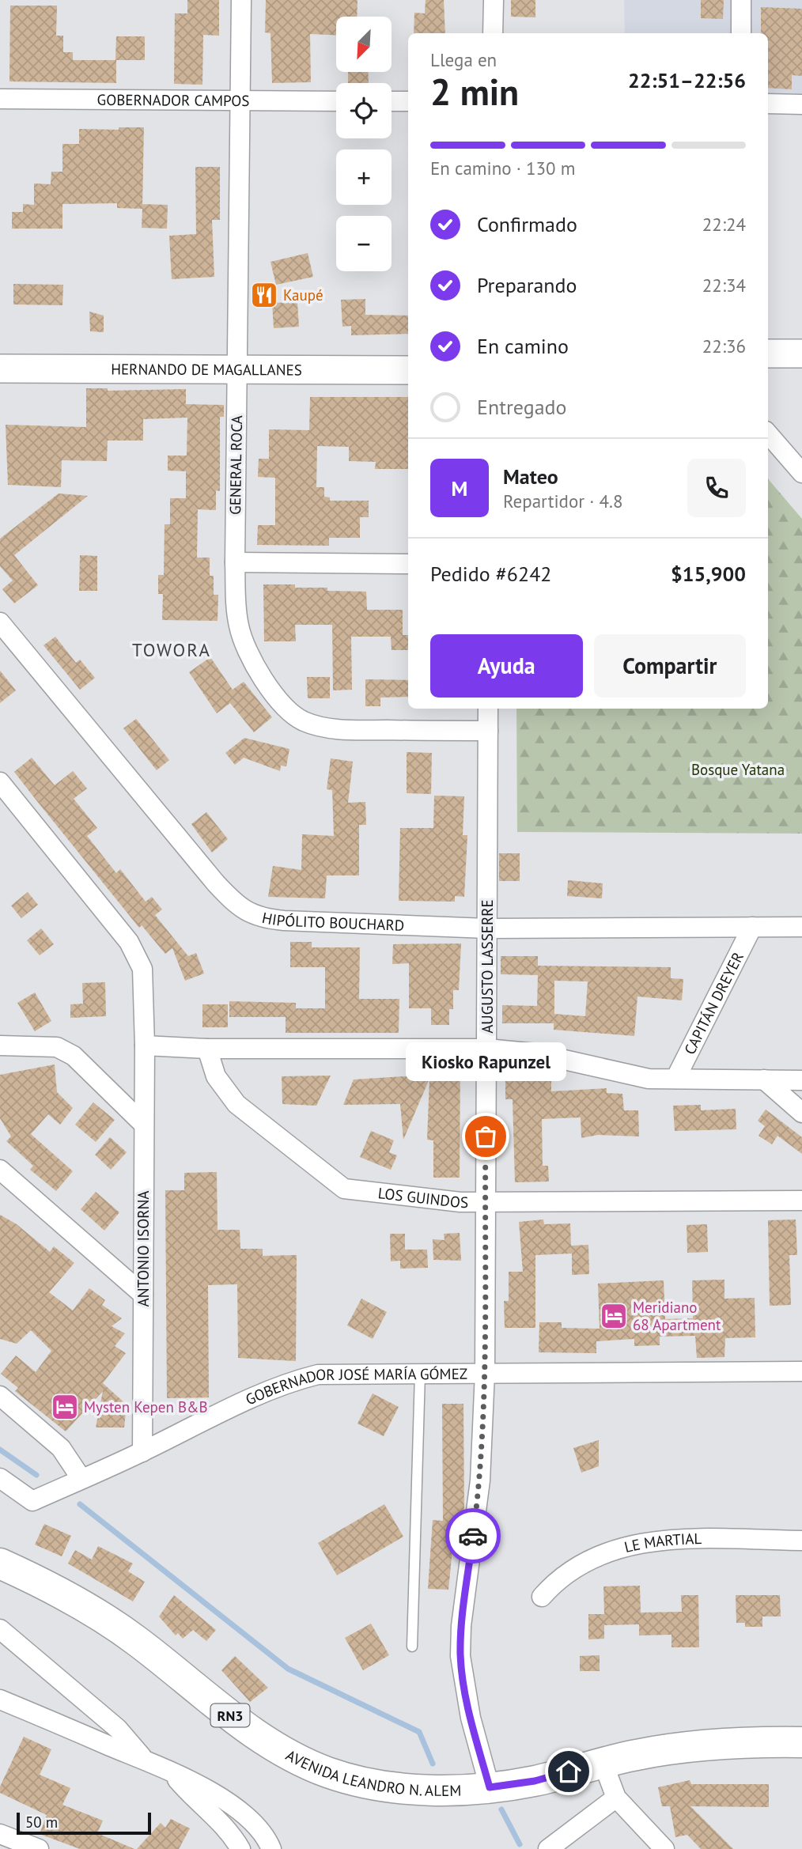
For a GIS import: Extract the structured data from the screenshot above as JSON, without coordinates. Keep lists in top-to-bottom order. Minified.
{"streets":{"highway":["RN3","AVENIDA LEANDRO N. ALEM"],"main road":["HERNANDO DE MAGALLANES"],"street":["GOBERNADOR CAMPOS","GENERAL ROCA","HIPÓLITO BOUCHARD","AUGUSTO LASSERRE","CAPITÁN DREYER","LOS GUINDOS","ANTONIO ISORNA","GOBERNADOR JOSÉ MARÍA GÓMEZ","LE MARTIAL"]},"crossings":[["GOBERNADOR CAMPOS","GENERAL ROCA"],["HERNANDO DE MAGALLANES","GENERAL ROCA"],["GENERAL ROCA","AUGUSTO LASSERRE"],["HIPÓLITO BOUCHARD","AUGUSTO LASSERRE"],["HIPÓLITO BOUCHARD","CAPITÁN DREYER"],["AUGUSTO LASSERRE","LOS GUINDOS"],["AUGUSTO LASSERRE","GOBERNADOR JOSÉ MARÍA GÓMEZ"],["AUGUSTO LASSERRE","AVENIDA LEANDRO N. ALEM"],["ANTONIO ISORNA","GOBERNADOR JOSÉ MARÍA GÓMEZ"]],"districts":["TOWORA"],"parks":["Bosque Yatana"],"places":{"restaurant":["Kaupé"],"other":["Kiosko Rapunzel"],"hotel":["Meridiano 68 Apartment","Mysten Kepen B&B"]},"scale_bar":"50 m","north":"bottom left","page":{"map_buttons":["+","−"],"heading":["2 min","Llega en","22:51–22:56"],"panel":["Mateo","Repartidor · 4.8","Pedido #6242","$15,900"],"bar":"En camino · 130 m","list":[["Confirmado","22:24"],["Preparando","22:34"],["En camino","22:36"],"Entregado"],"round":"M","buttons":["Ayuda","Compartir"],"bubble":"Kiosko Rapunzel","scale":"50 m"}}
